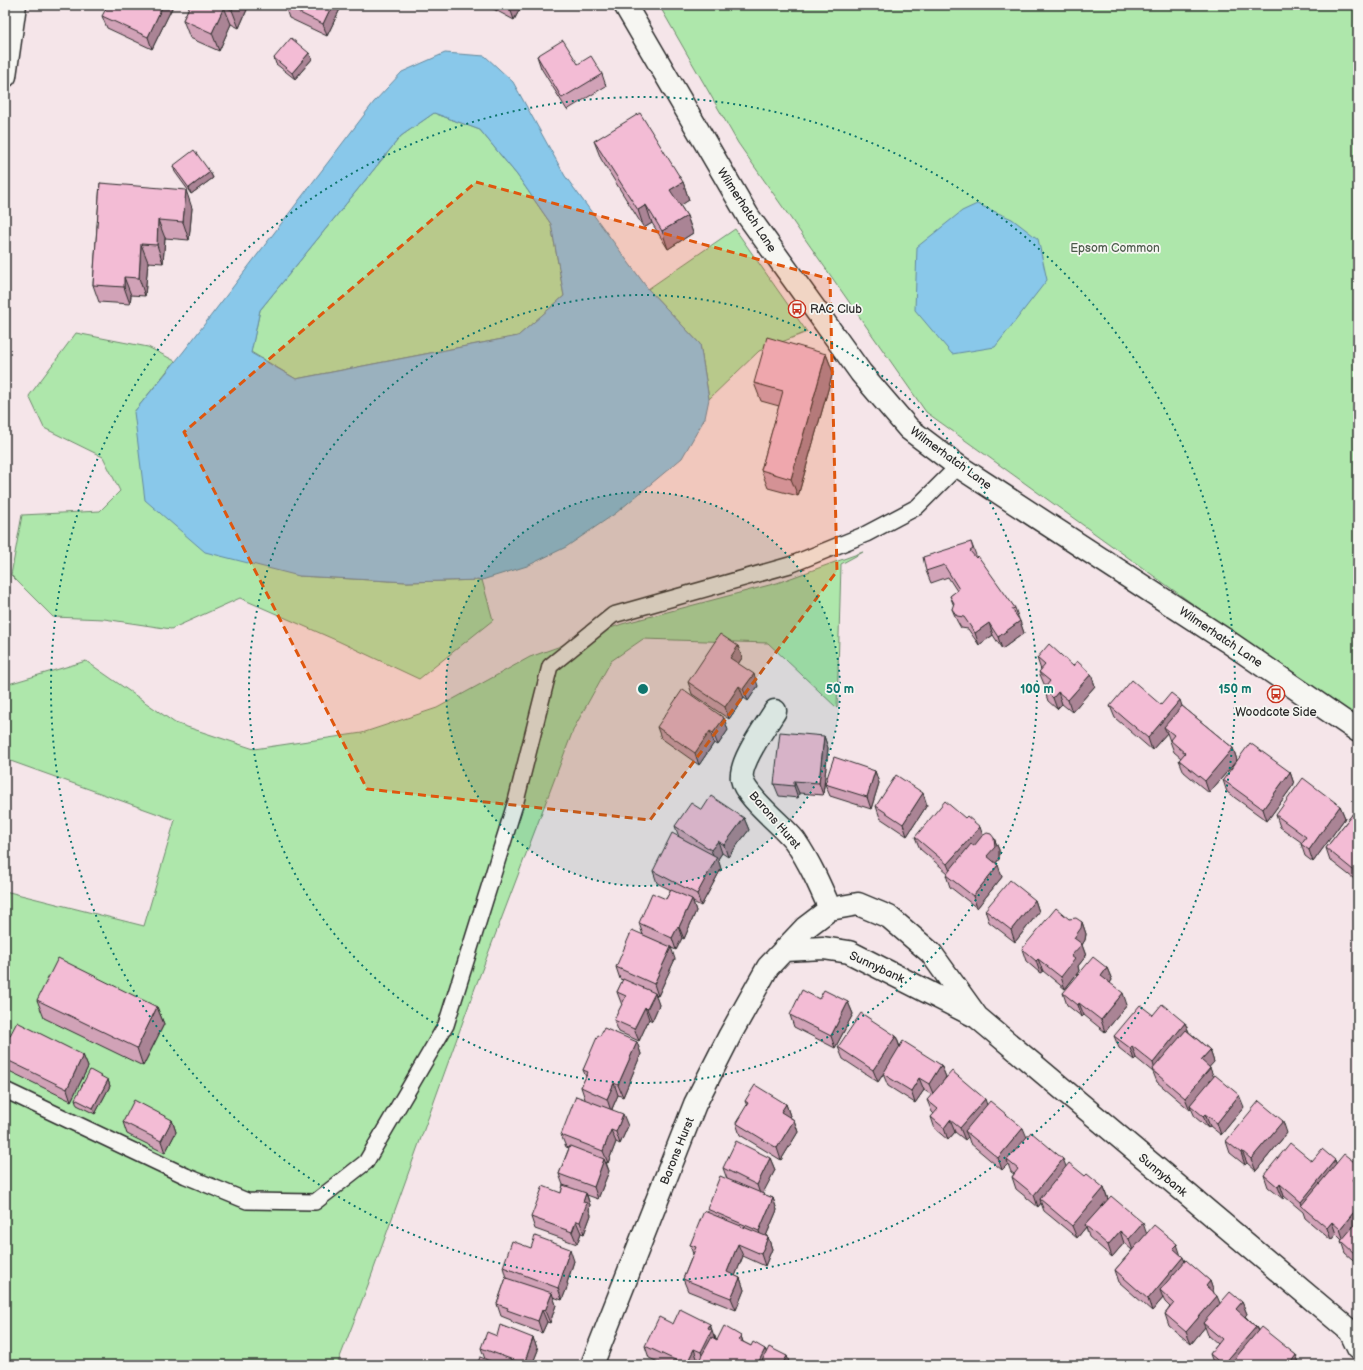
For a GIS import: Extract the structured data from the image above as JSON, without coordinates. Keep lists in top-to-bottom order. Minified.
{"streets":{"street":["Wilmerhatch Lane","Barons Hurst","Sunnybank"]},"crossings":[["Barons Hurst","Sunnybank"]],"parks":["Epsom Common"],"places":{"bus stop":["RAC Club","Woodcote Side"]},"rings":["50 m","100 m","150 m"]}
